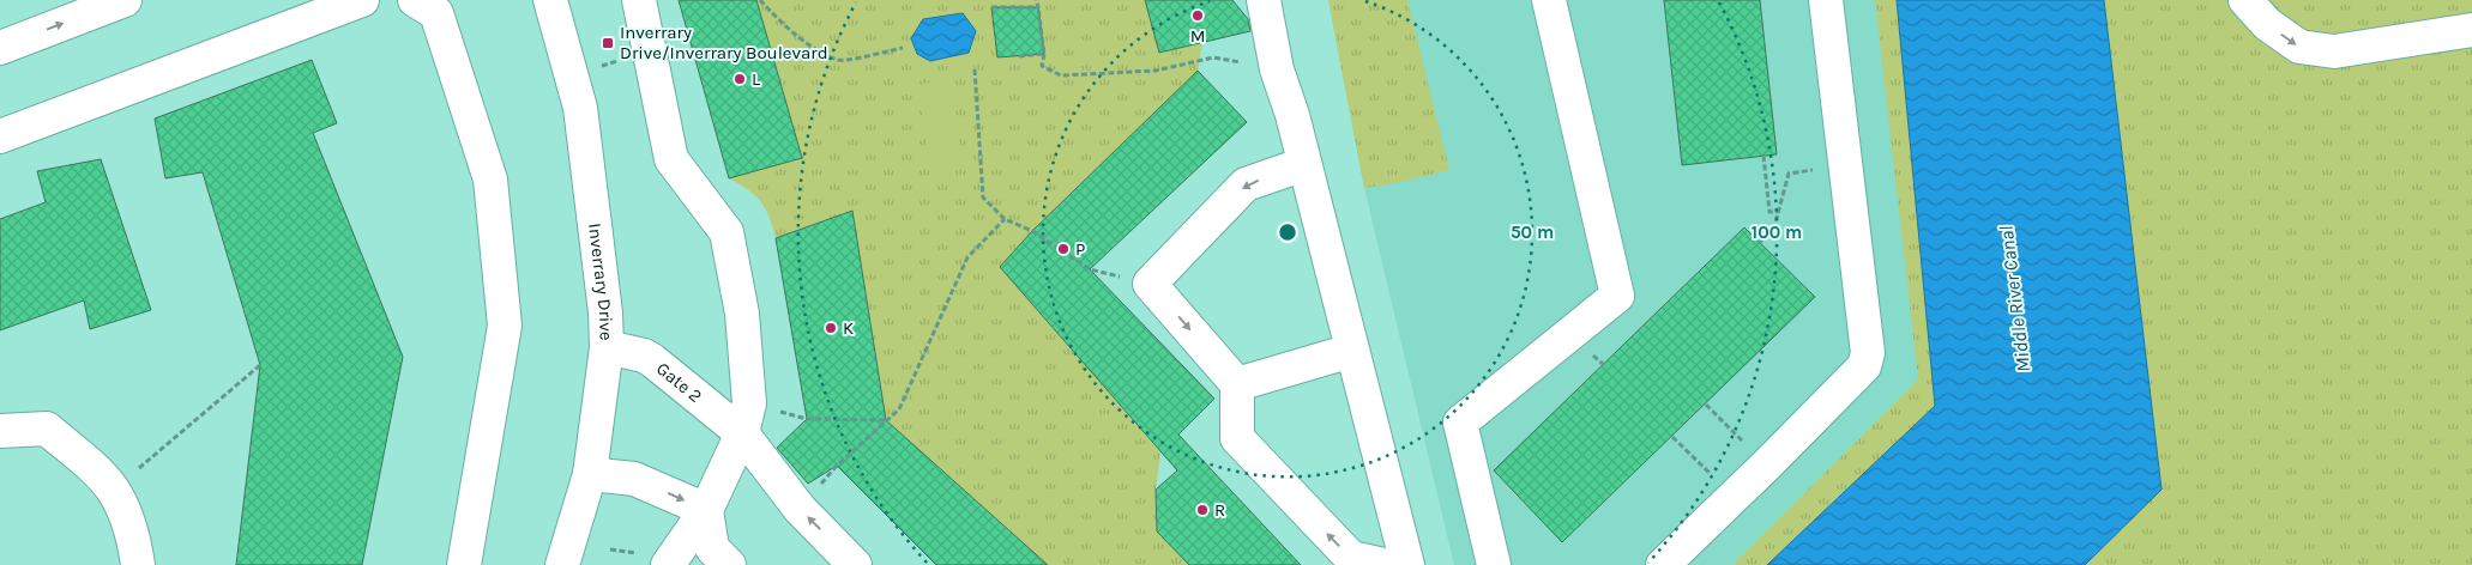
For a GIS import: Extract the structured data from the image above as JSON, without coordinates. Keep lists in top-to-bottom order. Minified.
{"streets":{"street":["Inverrary Drive","Gate 2"]},"crossings":[["Inverrary Drive","Gate 2"]],"water":["Middle River Canal"],"places":{"other":["M","L","P","K","R"],"transit":["Inverrary Drive/Inverrary Boulevard"]},"rings":["50 m","100 m"]}
